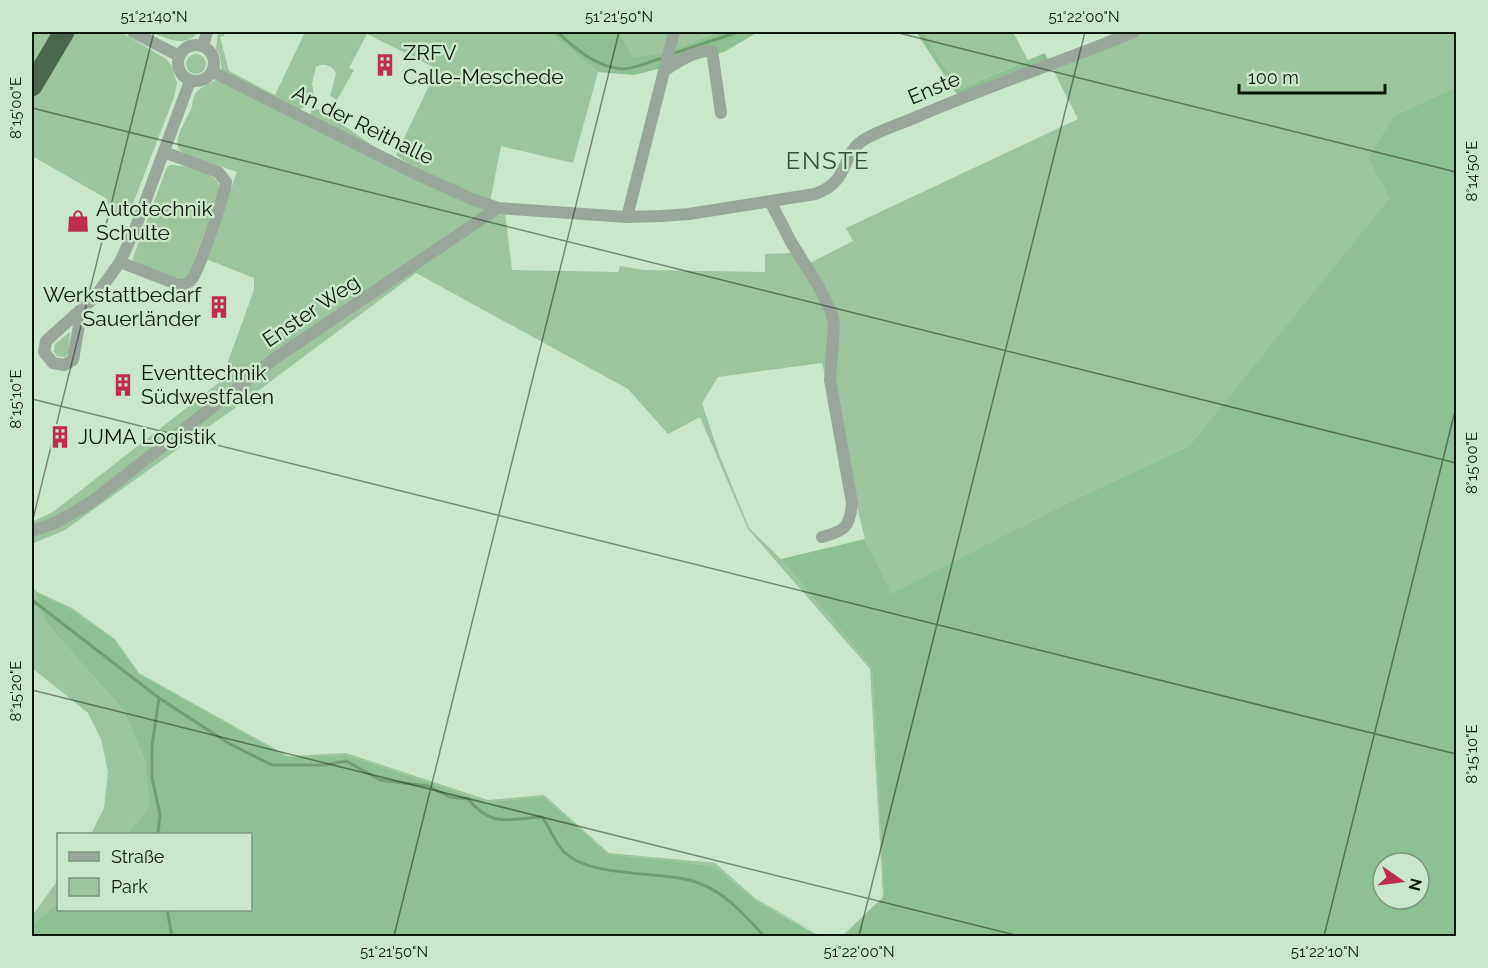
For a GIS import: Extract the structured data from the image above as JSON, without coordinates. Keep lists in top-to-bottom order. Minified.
{"streets":{"street":["Enste","An der Reithalle","Enster Weg"]},"crossings":[["Enste","An der Reithalle"],["Enste","Enster Weg"],["An der Reithalle","Enster Weg"]],"districts":["ENSTE"],"places":{"building":["ZRFV Calle-Meschede","Werkstattbedarf Sauerländer","Eventtechnik Südwestfalen","JUMA Logistik"],"shop":["Autotechnik Schulte"]},"legend":["Straße","Park"],"scale_bar":"100 m","north":"right","coordinates":["51°21'40\"N","51°21'50\"N","51°22'00\"N","8°15'00\"E","8°14'50\"E","8°15'10\"E","8°15'20\"E","51°22'10\"N"]}
